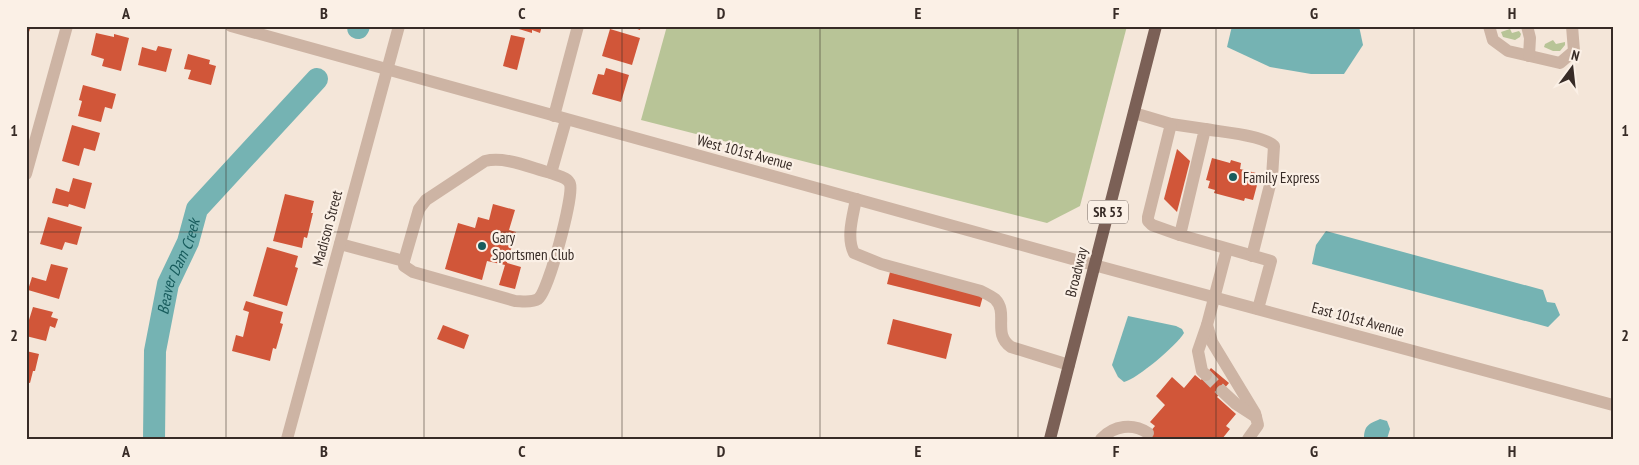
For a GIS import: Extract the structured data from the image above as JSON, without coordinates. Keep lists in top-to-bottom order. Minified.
{"streets":{"main road":["SR 53","Broadway"],"street":["West 101st Avenue","Madison Street","East 101st Avenue"]},"crossings":[["West 101st Avenue","Madison Street"],["West 101st Avenue","Broadway"],["West 101st Avenue","East 101st Avenue"],["Broadway","East 101st Avenue"]],"water":["Beaver Dam Creek"],"places":["Family Express","Gary Sportsmen Club"],"north":"top","grid":{"columns":["A","B","C","D","E","F","G","H"],"rows":["1","2"]}}
